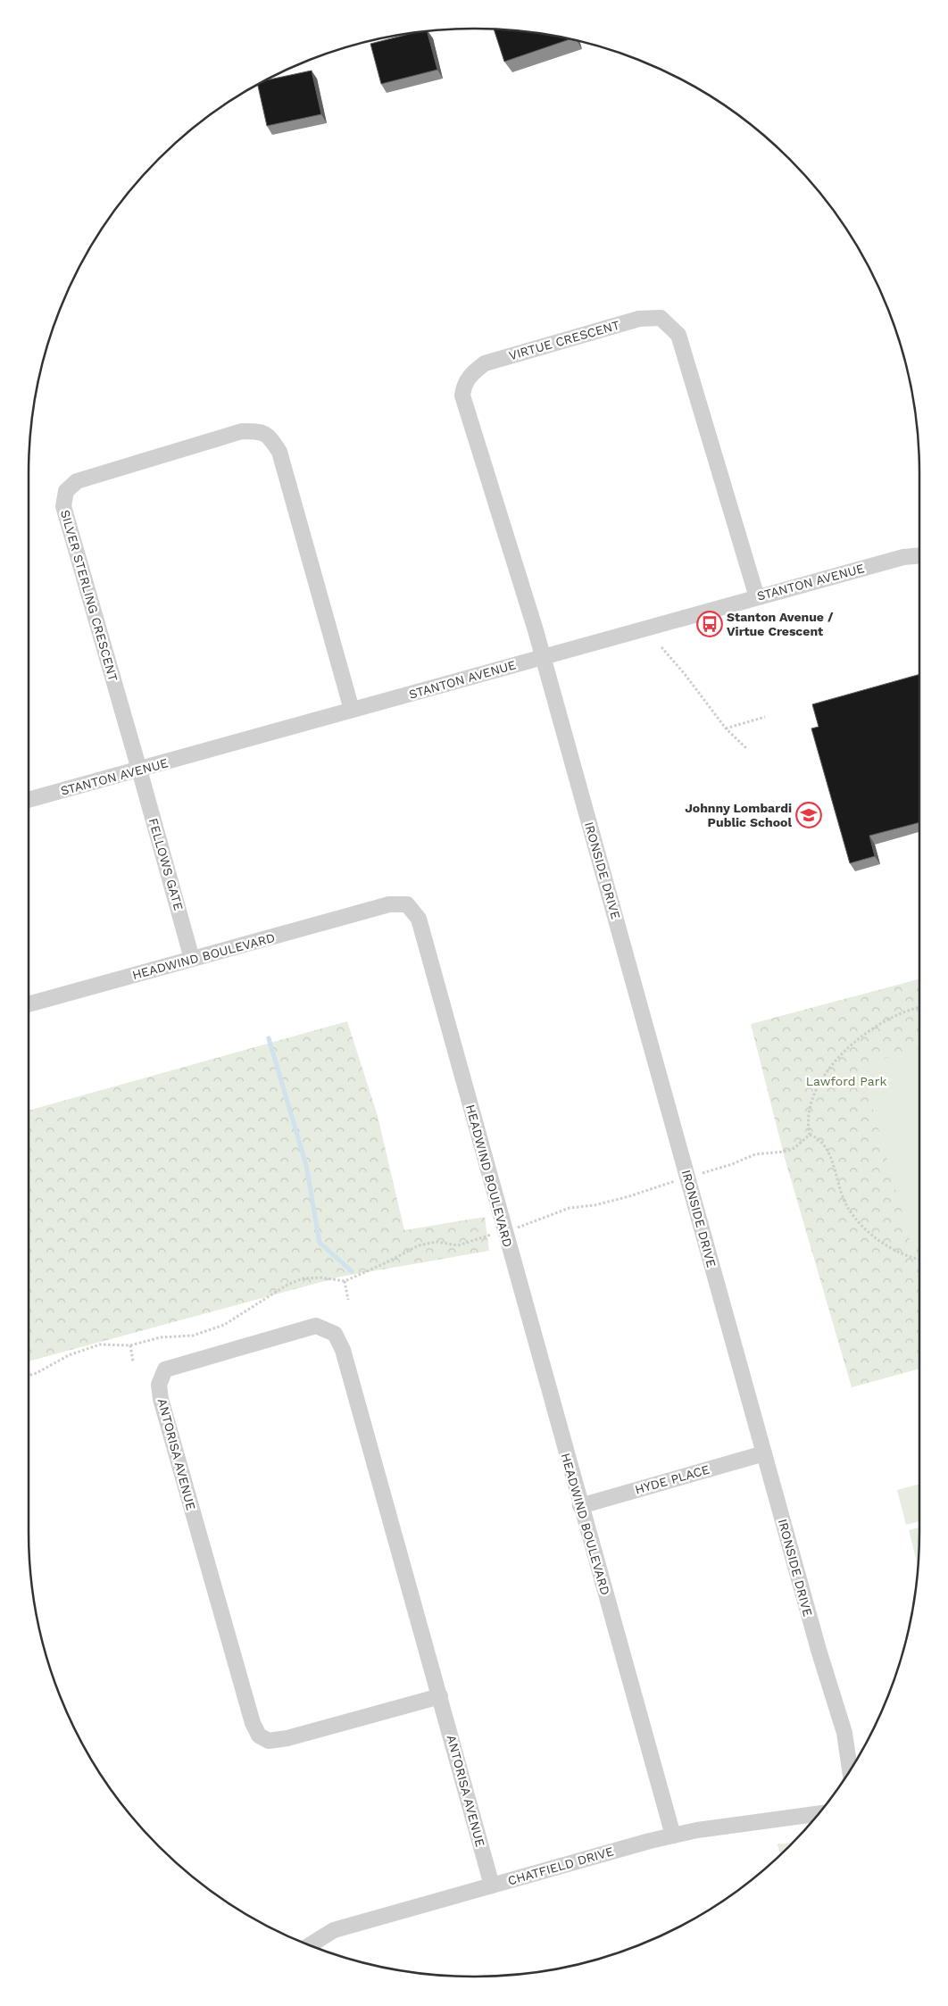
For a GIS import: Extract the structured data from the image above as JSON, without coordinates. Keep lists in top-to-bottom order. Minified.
{"streets":{"street":["VIRTUE CRESCENT","STANTON AVENUE","SILVER STERLING CRESCENT","FELLOWS GATE","IRONSIDE DRIVE","HEADWIND BOULEVARD","ANTORISA AVENUE","HYDE PLACE","CHATFIELD DRIVE"]},"crossings":[["VIRTUE CRESCENT","STANTON AVENUE"],["VIRTUE CRESCENT","IRONSIDE DRIVE"],["STANTON AVENUE","SILVER STERLING CRESCENT"],["STANTON AVENUE","FELLOWS GATE"],["STANTON AVENUE","IRONSIDE DRIVE"],["SILVER STERLING CRESCENT","FELLOWS GATE"],["FELLOWS GATE","HEADWIND BOULEVARD"],["IRONSIDE DRIVE","HYDE PLACE"],["HEADWIND BOULEVARD","HYDE PLACE"],["HEADWIND BOULEVARD","CHATFIELD DRIVE"],["ANTORISA AVENUE","CHATFIELD DRIVE"]],"parks":["Lawford Park"],"places":{"bus stop":["Stanton Avenue / Virtue Crescent"],"school or university":["Johnny Lombardi Public School"]}}
